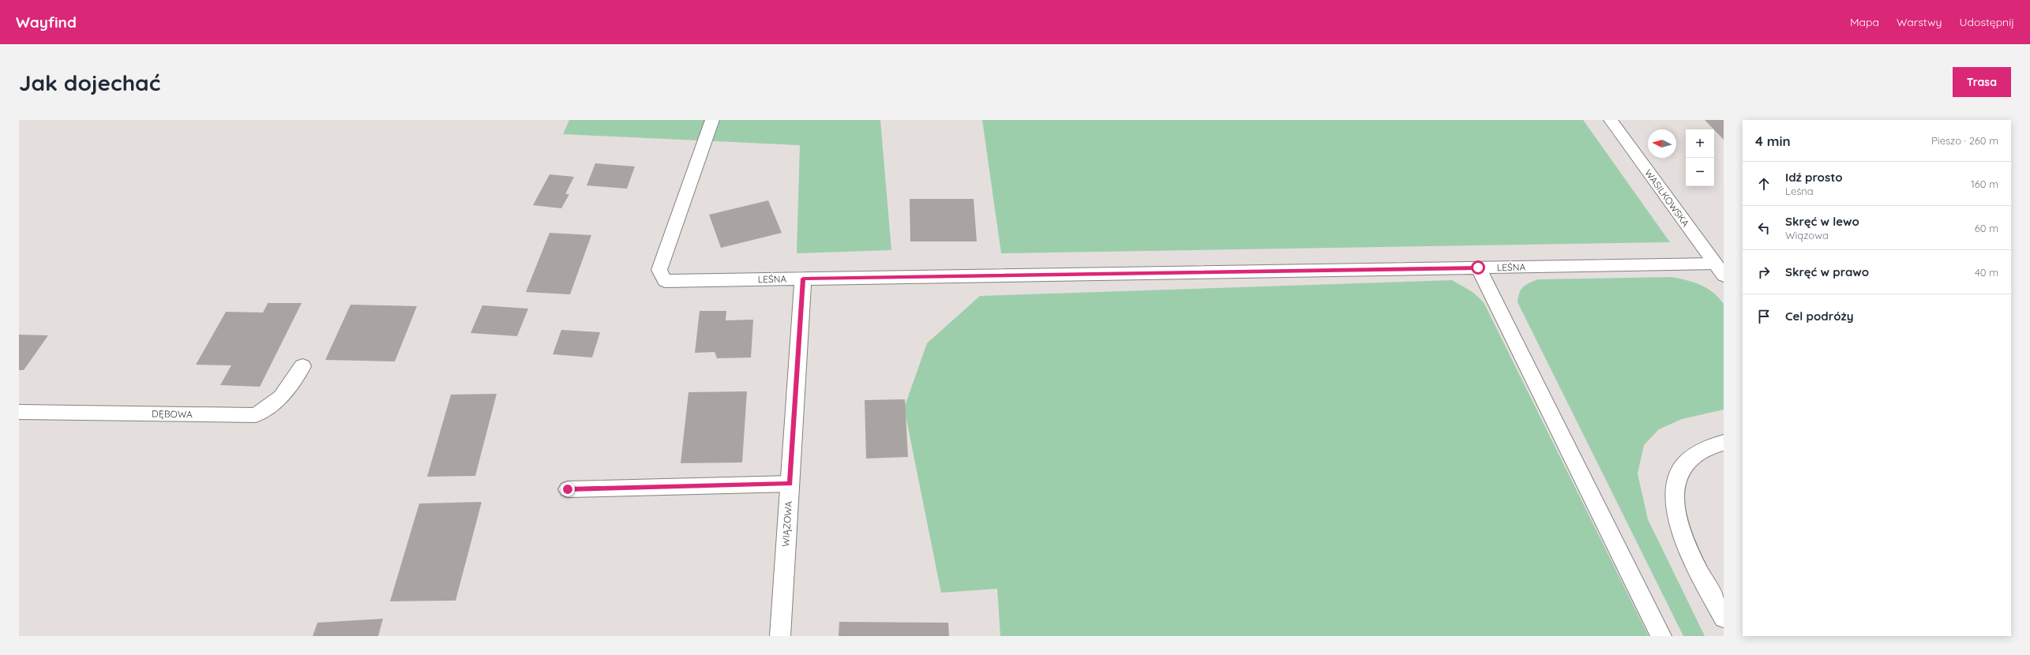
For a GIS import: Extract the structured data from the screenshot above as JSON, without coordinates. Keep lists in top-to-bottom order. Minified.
{"streets":{"main road":["WASILKOWSKA","LEŚNA","DĘBOWA","WIĄZOWA"]},"crossings":[["WASILKOWSKA","LEŚNA"],["LEŚNA","WIĄZOWA"]],"north":"left","page":{"header":"Wayfind","nav":["Mapa","Warstwy","Udostępnij"],"buttons":"Trasa","title":"Jak dojechać","heading":["4 min","Pieszo · 260 m"],"map_buttons":["+","−"],"list":[["Idź prosto","Leśna","160 m"],["Skręć w lewo","Wiązowa","60 m"],["Skręć w prawo","40 m"],"Cel podróży"]}}
